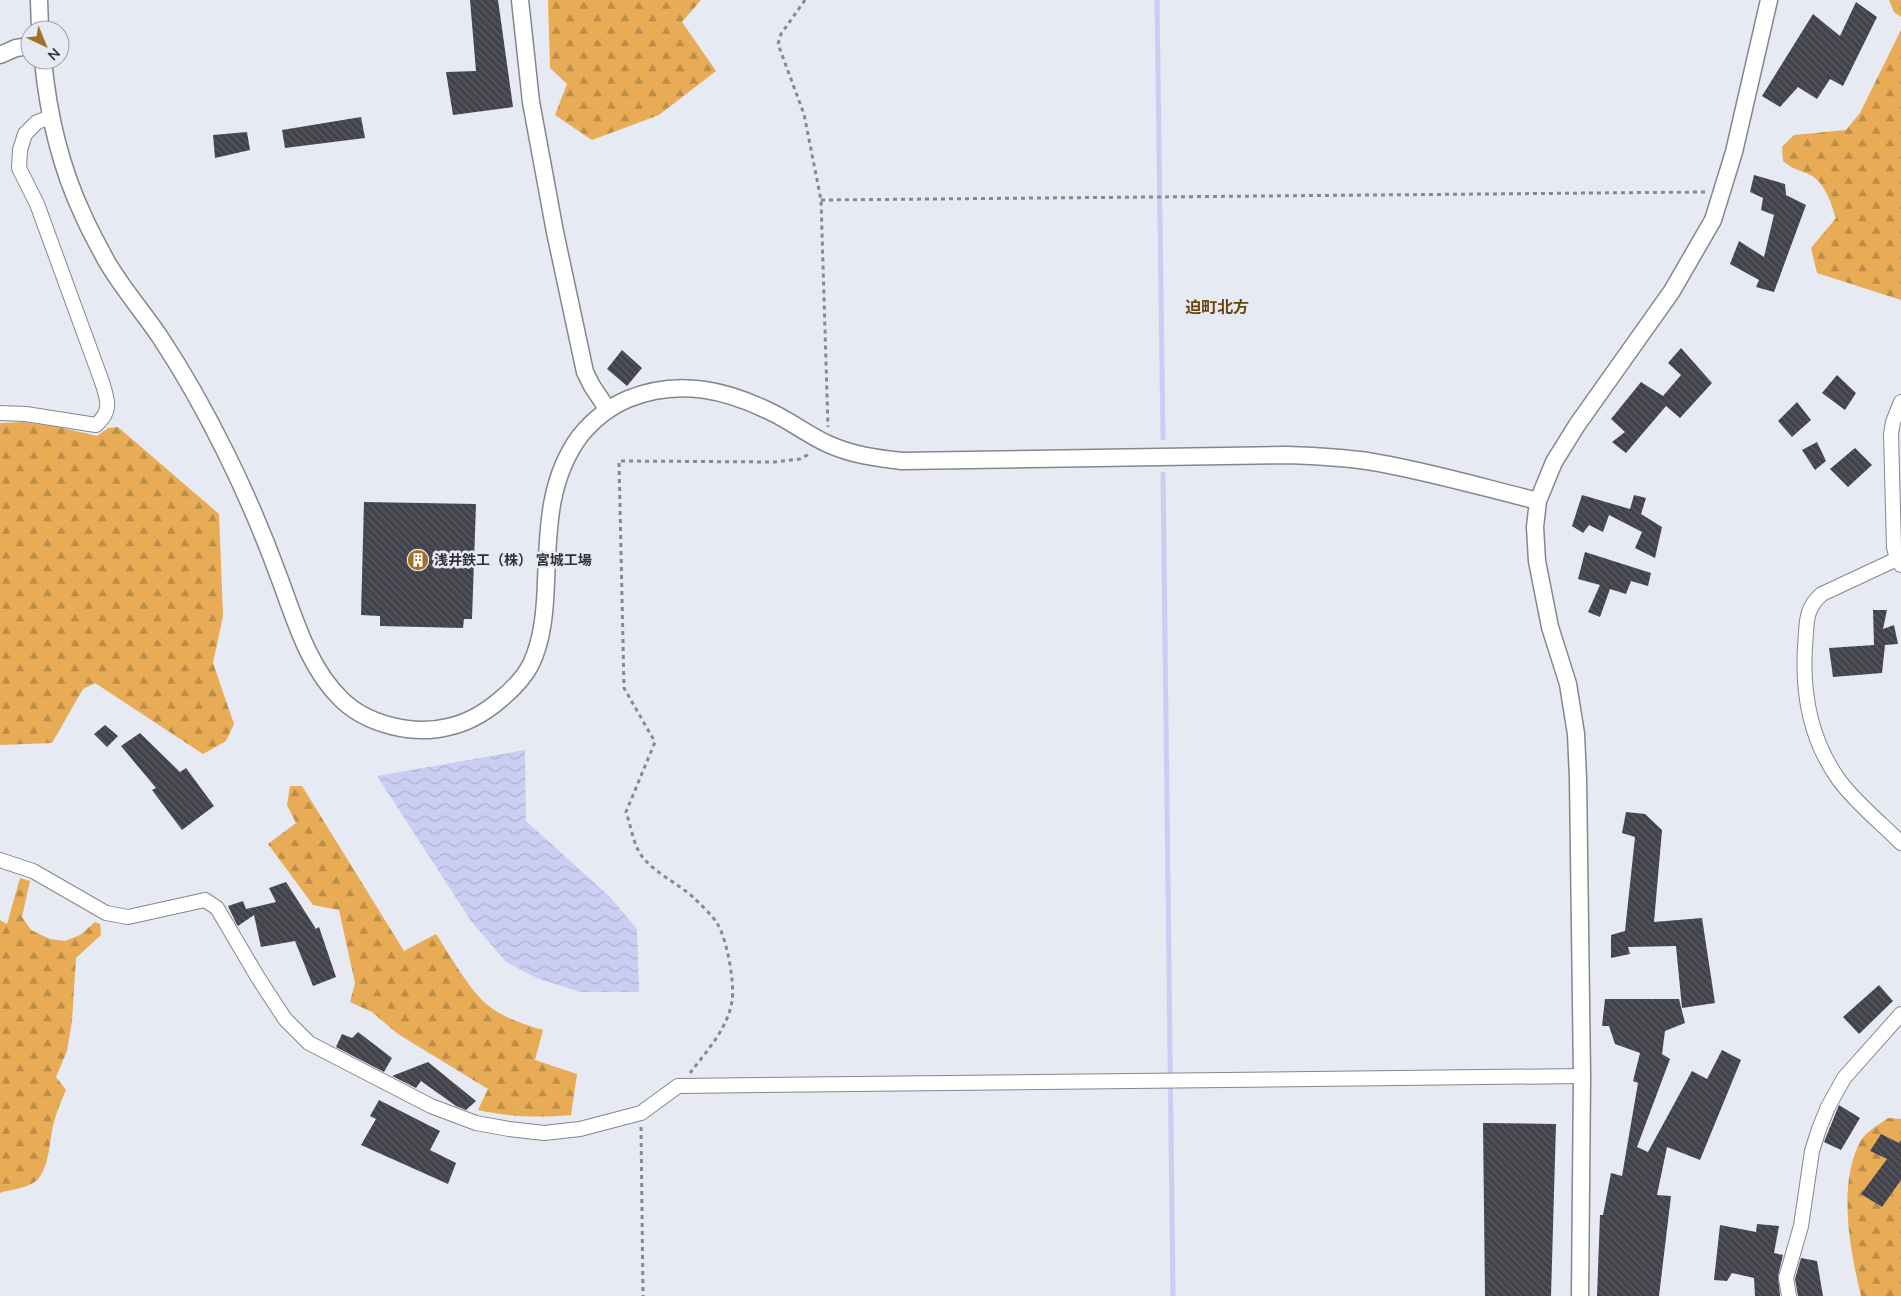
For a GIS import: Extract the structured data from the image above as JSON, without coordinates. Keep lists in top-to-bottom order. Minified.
{"districts":["迫町北方"],"places":{"building":["浅井鉄工（株） 宮城工場"]},"north":"bottom right"}
